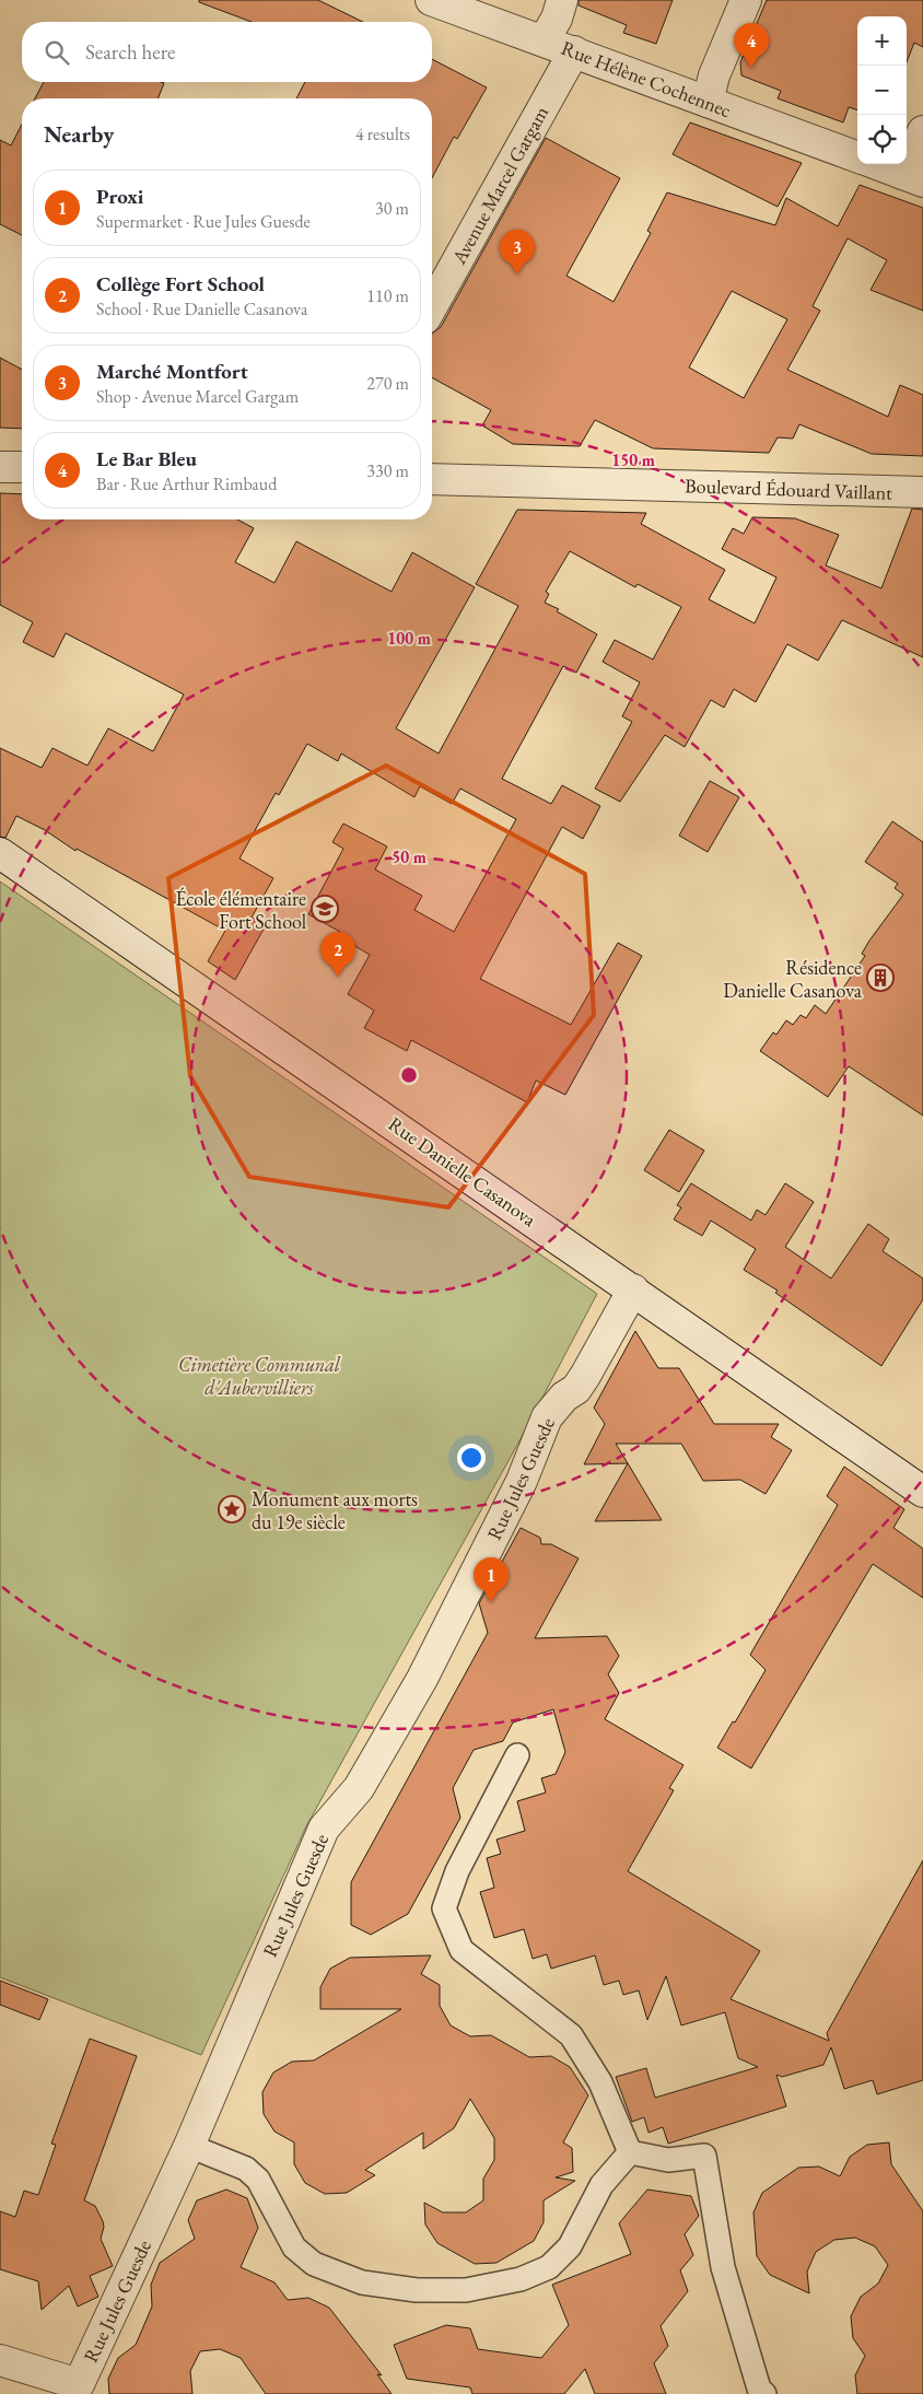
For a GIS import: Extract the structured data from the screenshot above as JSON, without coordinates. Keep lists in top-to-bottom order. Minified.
{"streets":{"street":["Rue Hélène Cochennec","Avenue Marcel Gargam","Boulevard Édouard Vaillant","Rue Danielle Casanova","Rue Jules Guesde"]},"crossings":[["Rue Hélène Cochennec","Avenue Marcel Gargam"],["Rue Danielle Casanova","Rue Jules Guesde"]],"parks":["Cimetière Communal d'Aubervilliers"],"places":{"school or university":["École élémentaire Fort School"],"building":["Résidence Danielle Casanova"],"place":["Monument aux morts du 19e siècle"]},"page":{"map_buttons":["+","−"],"search":"Search here","pins":["4","3","2","1"],"heading":["Nearby","4 results"],"list":[{"mark":"1","name":"Proxi","note":"Supermarket · Rue Jules Guesde","value":"30 m"},{"mark":"2","name":"Collège Fort School","note":"School · Rue Danielle Casanova","value":"110 m"},{"mark":"3","name":"Marché Montfort","note":"Shop · Avenue Marcel Gargam","value":"270 m"},{"mark":"4","name":"Le Bar Bleu","note":"Bar · Rue Arthur Rimbaud","value":"330 m"}]},"rings":["150 m","100 m","50 m"]}
